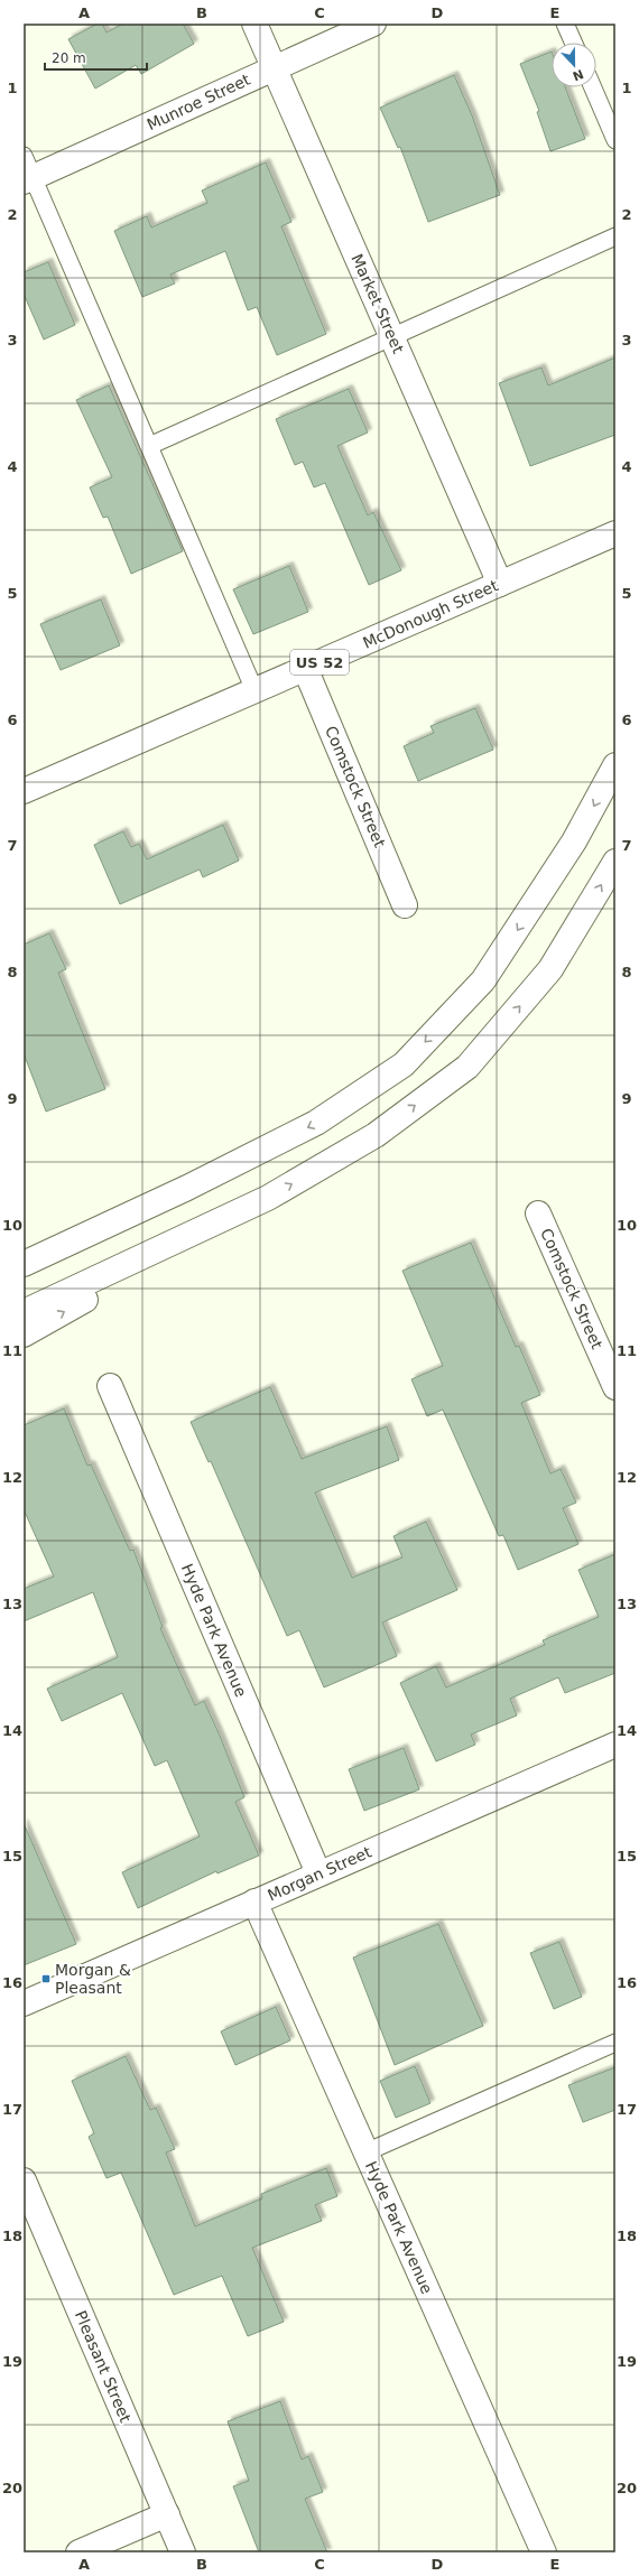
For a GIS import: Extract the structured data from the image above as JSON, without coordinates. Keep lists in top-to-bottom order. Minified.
{"streets":{"street":["Munroe Street","Market Street","McDonough Street","US 52","Comstock Street","Hyde Park Avenue","Morgan Street","Pleasant Street"]},"crossings":[["Munroe Street","Market Street"],["Market Street","McDonough Street"],["McDonough Street","Comstock Street"],["Hyde Park Avenue","Morgan Street"]],"places":{"transit":["Morgan & Pleasant"]},"scale_bar":"20 m","north":"bottom","grid":{"columns":["A","B","C","D","E"],"rows":["1","2","3","4","5","6","7","8","9","10","11","12","13","14","15","16","17","18","19","20"]}}
